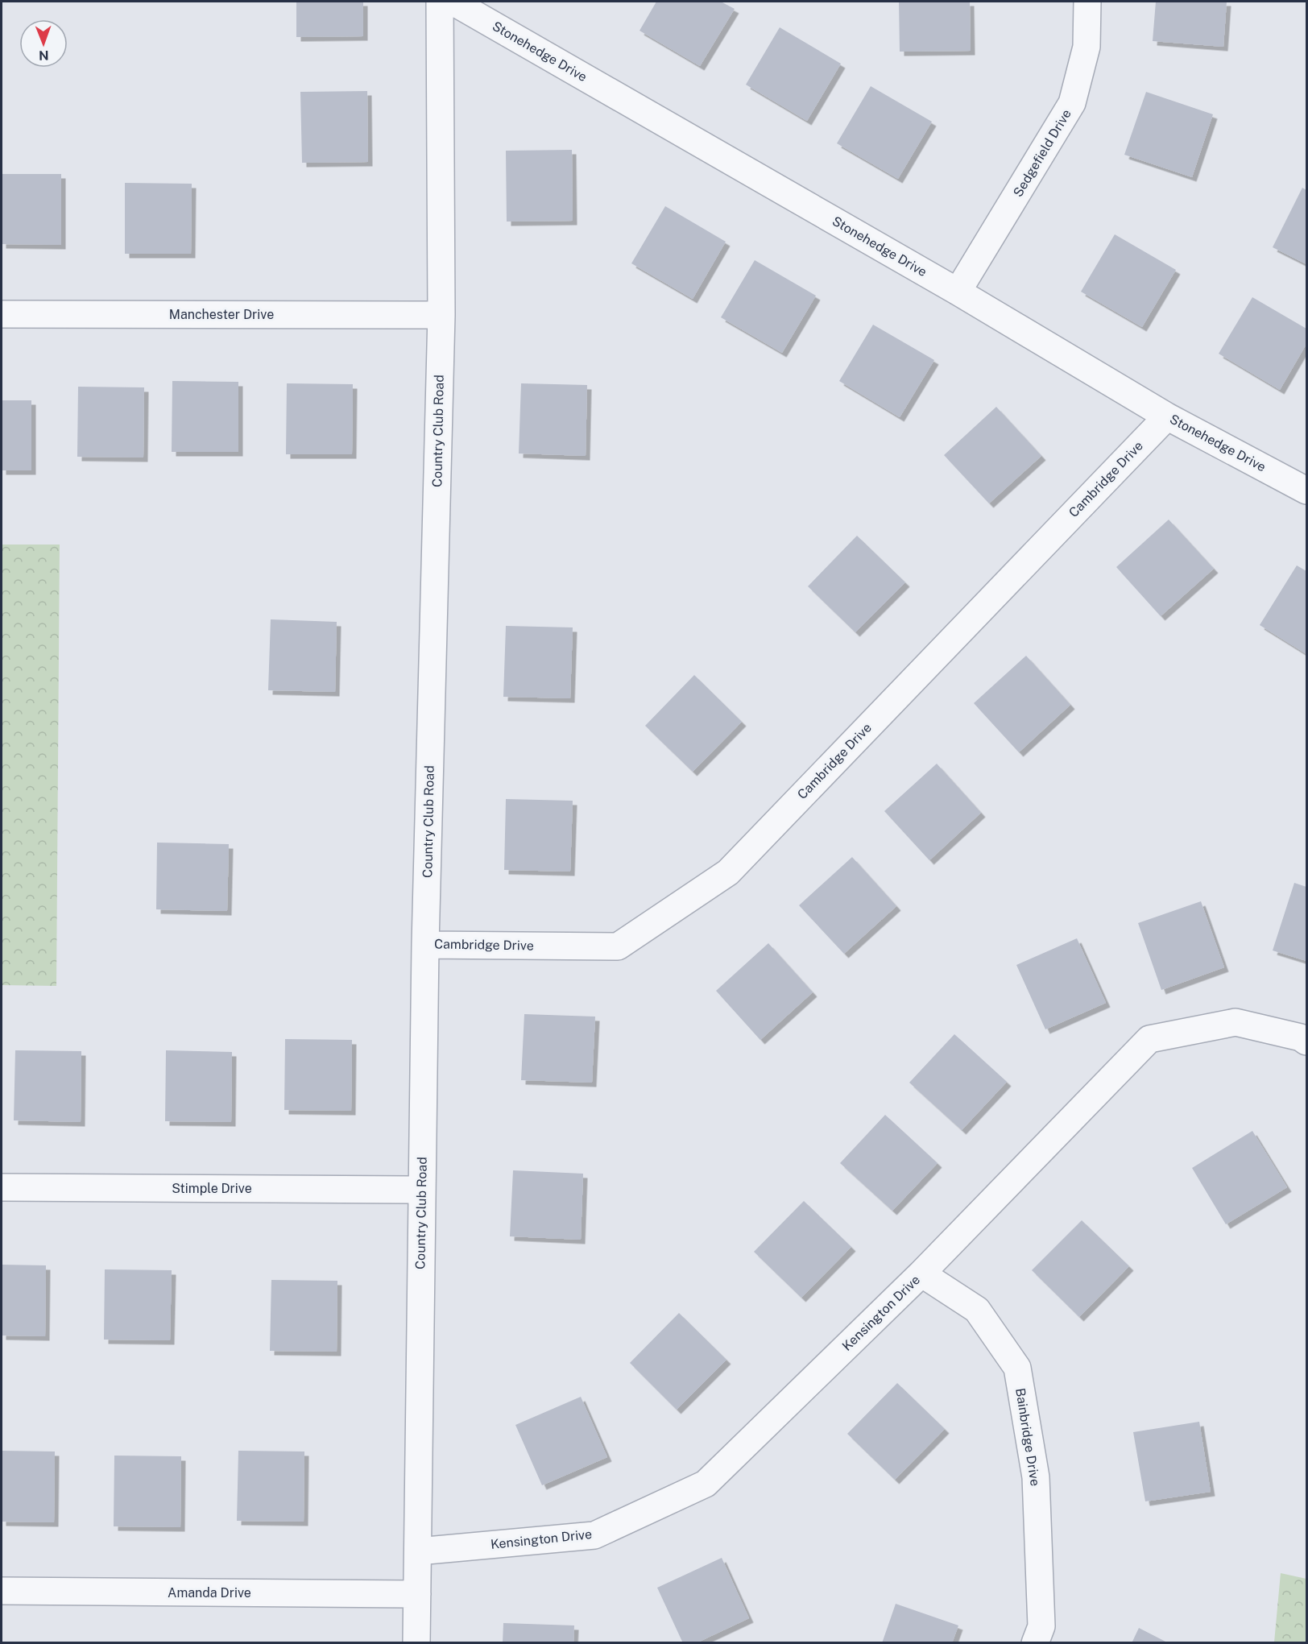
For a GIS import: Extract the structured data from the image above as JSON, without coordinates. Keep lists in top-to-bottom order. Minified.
{"streets":{"street":["Stonehedge Drive","Sedgefield Drive","Manchester Drive","Country Club Road","Cambridge Drive","Stimple Drive","Kensington Drive","Bainbridge Drive","Amanda Drive"]},"crossings":[["Stonehedge Drive","Sedgefield Drive"],["Stonehedge Drive","Cambridge Drive"],["Manchester Drive","Country Club Road"],["Country Club Road","Cambridge Drive"],["Country Club Road","Stimple Drive"],["Country Club Road","Kensington Drive"],["Country Club Road","Amanda Drive"],["Kensington Drive","Bainbridge Drive"]],"north":"bottom"}
